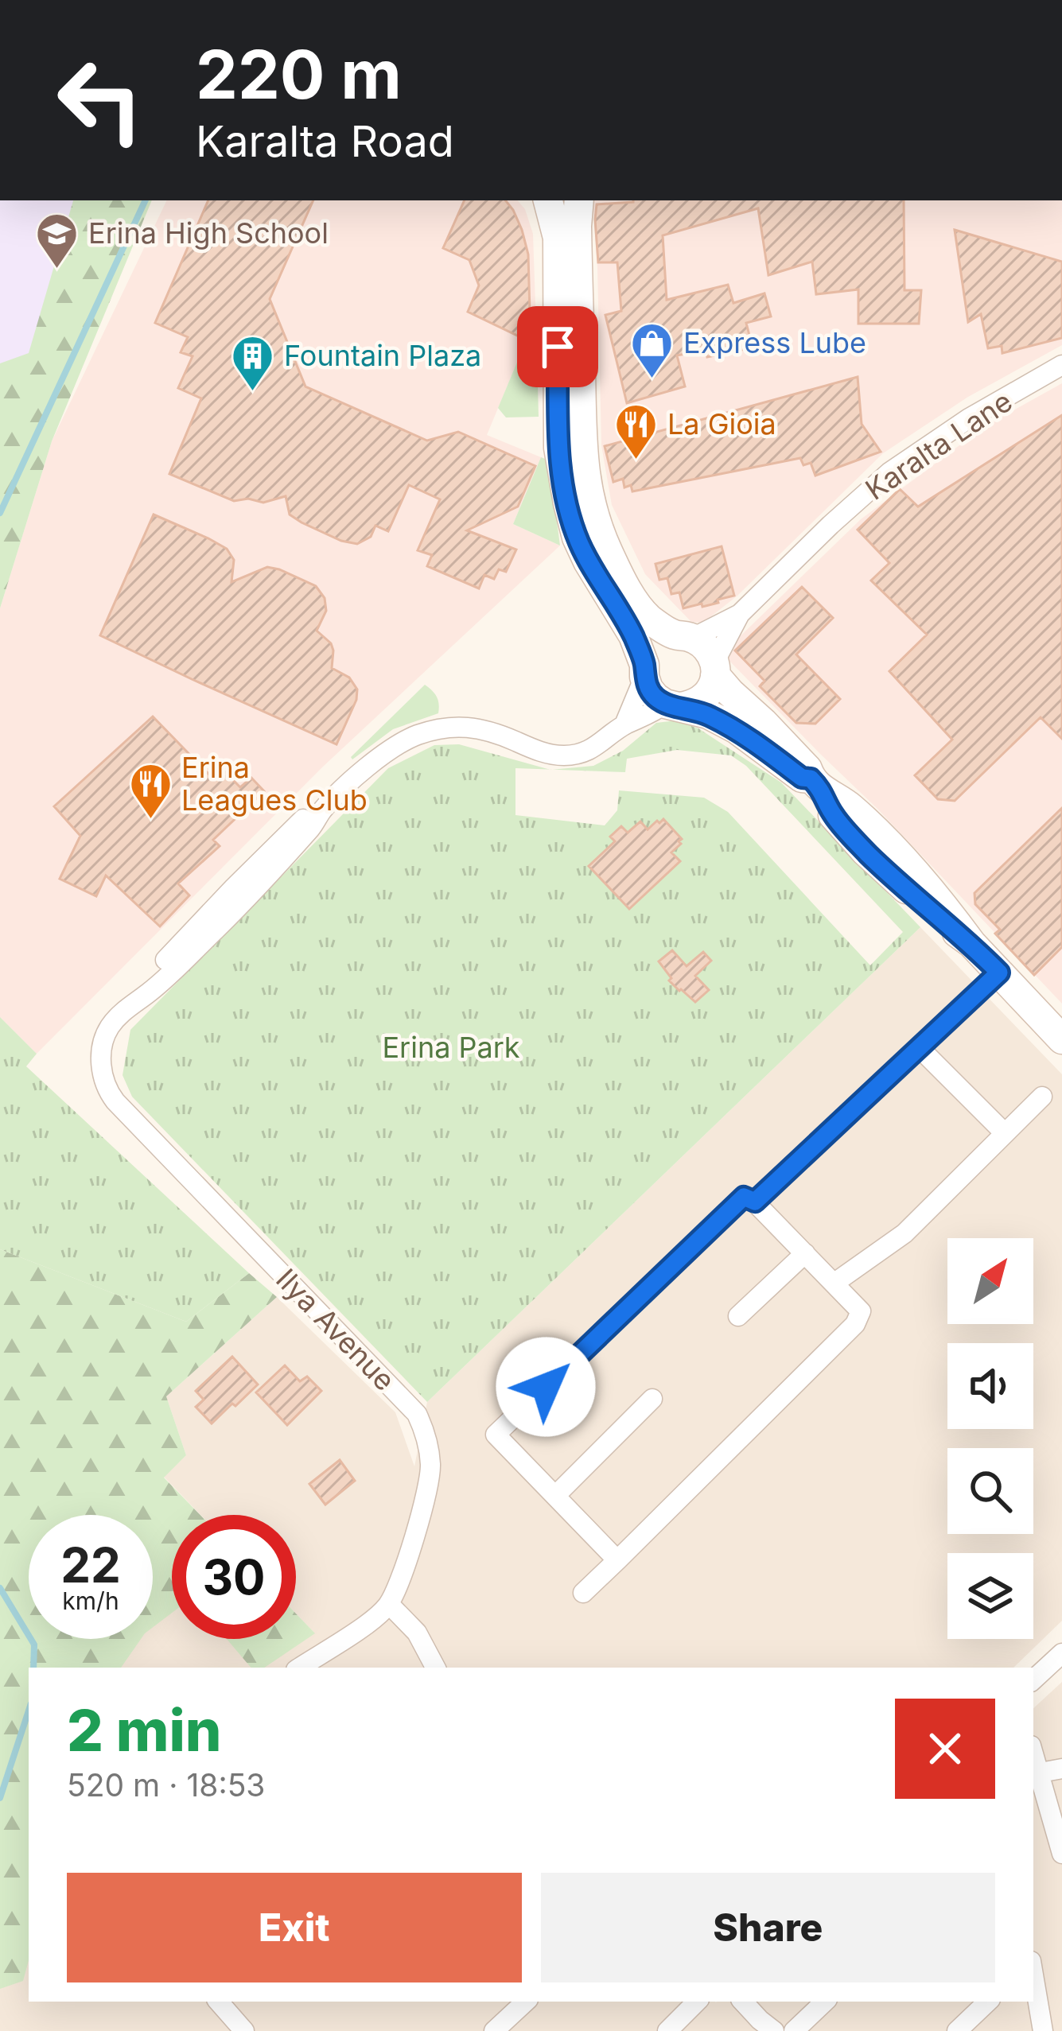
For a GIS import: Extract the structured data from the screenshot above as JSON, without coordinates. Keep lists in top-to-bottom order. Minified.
{"streets":{"street":["Karalta Lane","Ilya Avenue"]},"crossings":[["Karalta Lane","Ilya Avenue"]],"parks":["Erina Park"],"places":{"school or university":["Erina High School"],"shop":["Express Lube"],"building":["Fountain Plaza"],"restaurant":["La Gioia","Erina Leagues Club"]},"north":"top right","page":{"turn":["220 m","Karalta Road"],"speed":"22 km/h","limit":"30","heading":["2 min","520 m · 18:53"],"buttons":["Exit","Share"]}}
